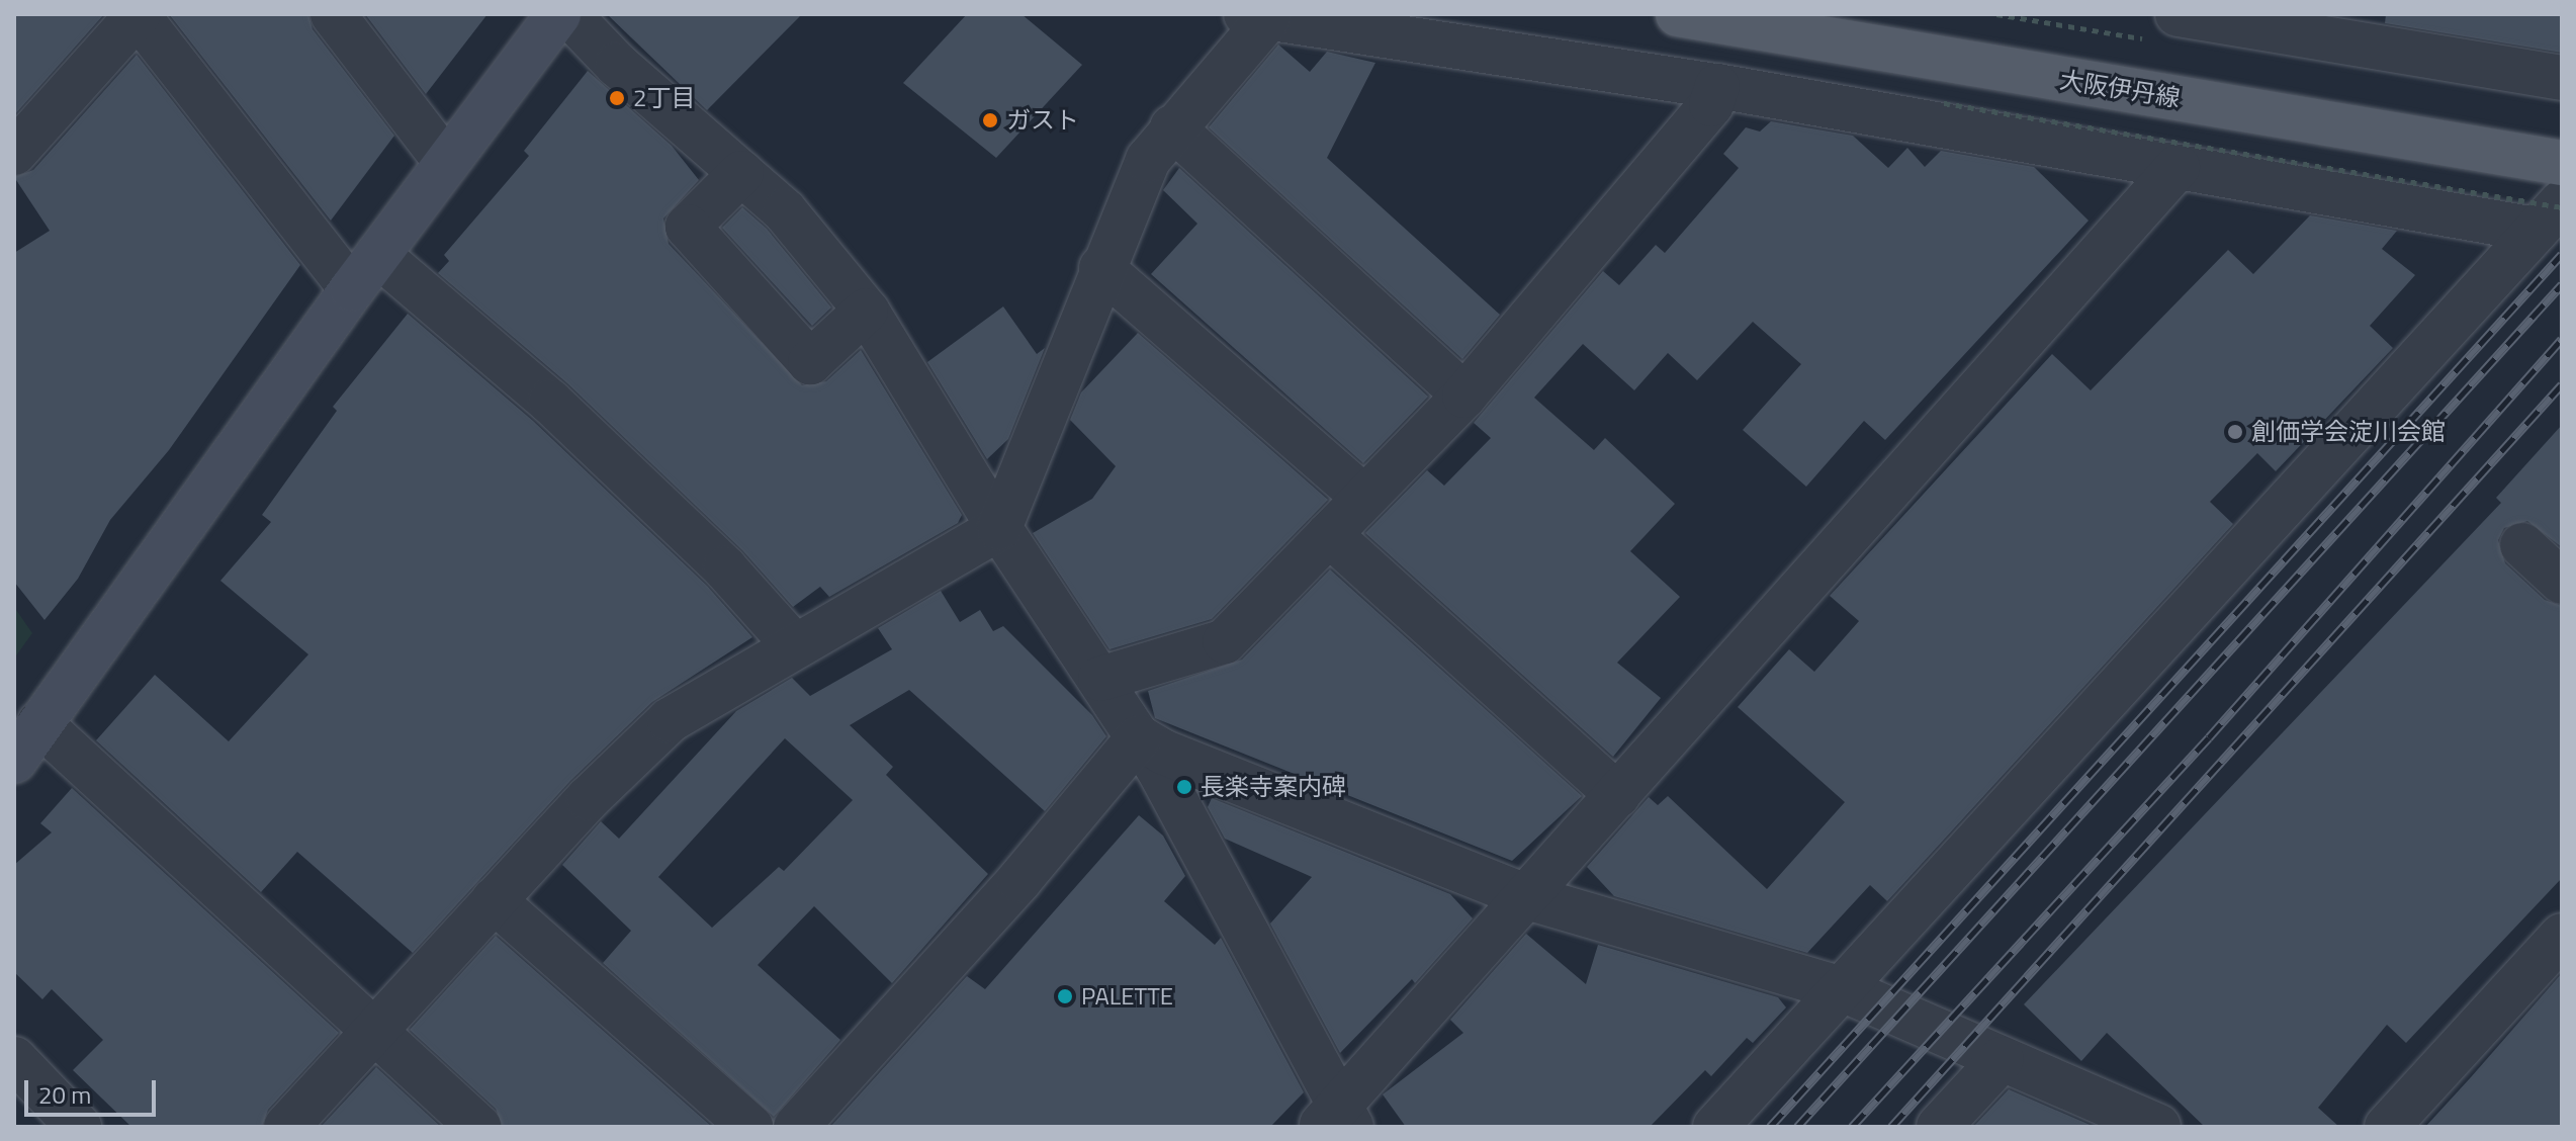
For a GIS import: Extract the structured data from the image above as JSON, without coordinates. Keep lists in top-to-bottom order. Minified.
{"streets":{"main road":["大阪伊丹線"]},"places":["2丁目","ガスト","創価学会淀川会館","長楽寺案内碑","PALETTE"],"scale_bar":"20 m"}
